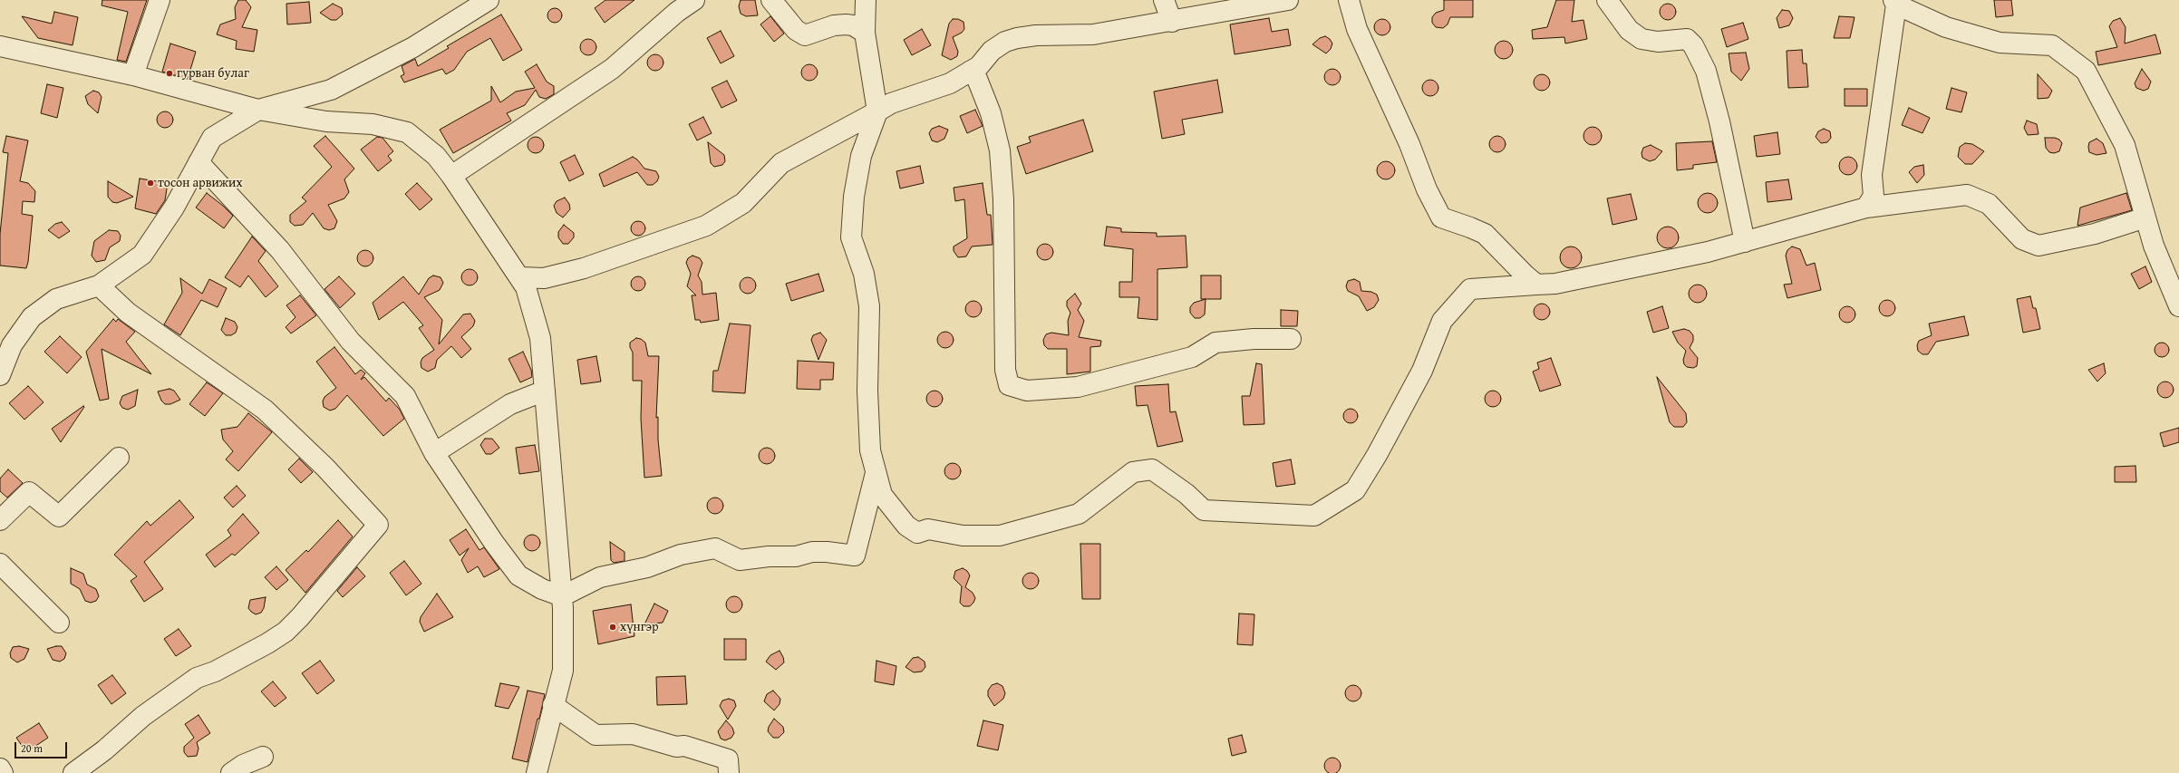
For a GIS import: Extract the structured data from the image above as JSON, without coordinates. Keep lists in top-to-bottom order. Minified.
{"places":["гурван булаг","тосон арвижих","хүнгэр"],"scale_bar":"20 m"}
